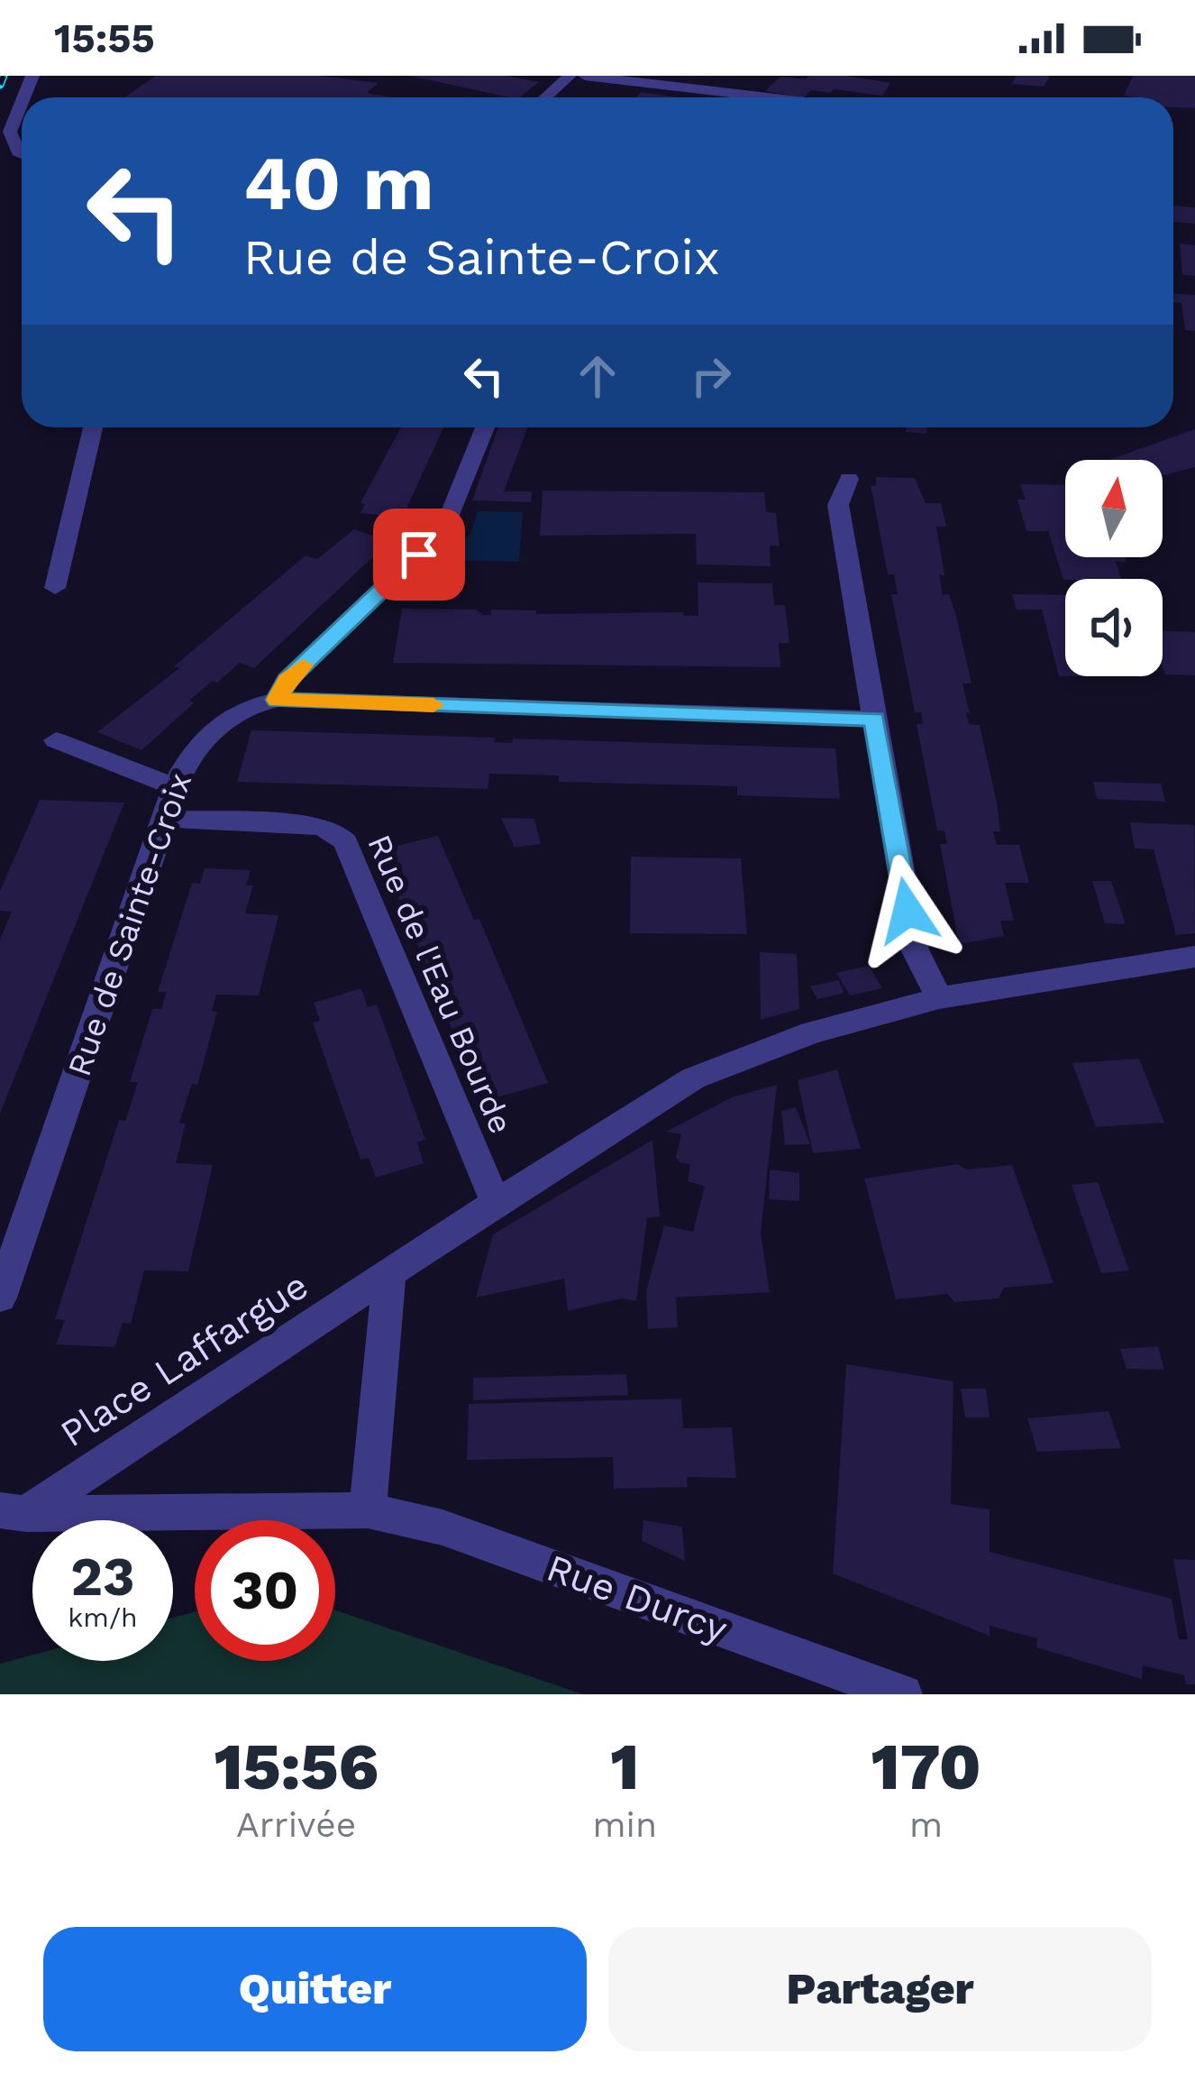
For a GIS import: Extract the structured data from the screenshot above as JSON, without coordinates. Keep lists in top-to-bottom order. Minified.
{"streets":{"street":["Rue de Sainte-Croix","Rue de l'Eau Bourde","Place Laffargue","Rue Durcy"]},"crossings":[["Rue de Sainte-Croix","Rue de l'Eau Bourde"],["Rue de l'Eau Bourde","Place Laffargue"],["Place Laffargue","Rue Durcy"]],"north":"top","page":{"status":"15:55","turn":["40 m","Rue de Sainte-Croix"],"speed":"23 km/h","limit":"30","eta":["15:56","Arrivée","1","min","170","m"],"buttons":["Quitter","Partager"]}}
